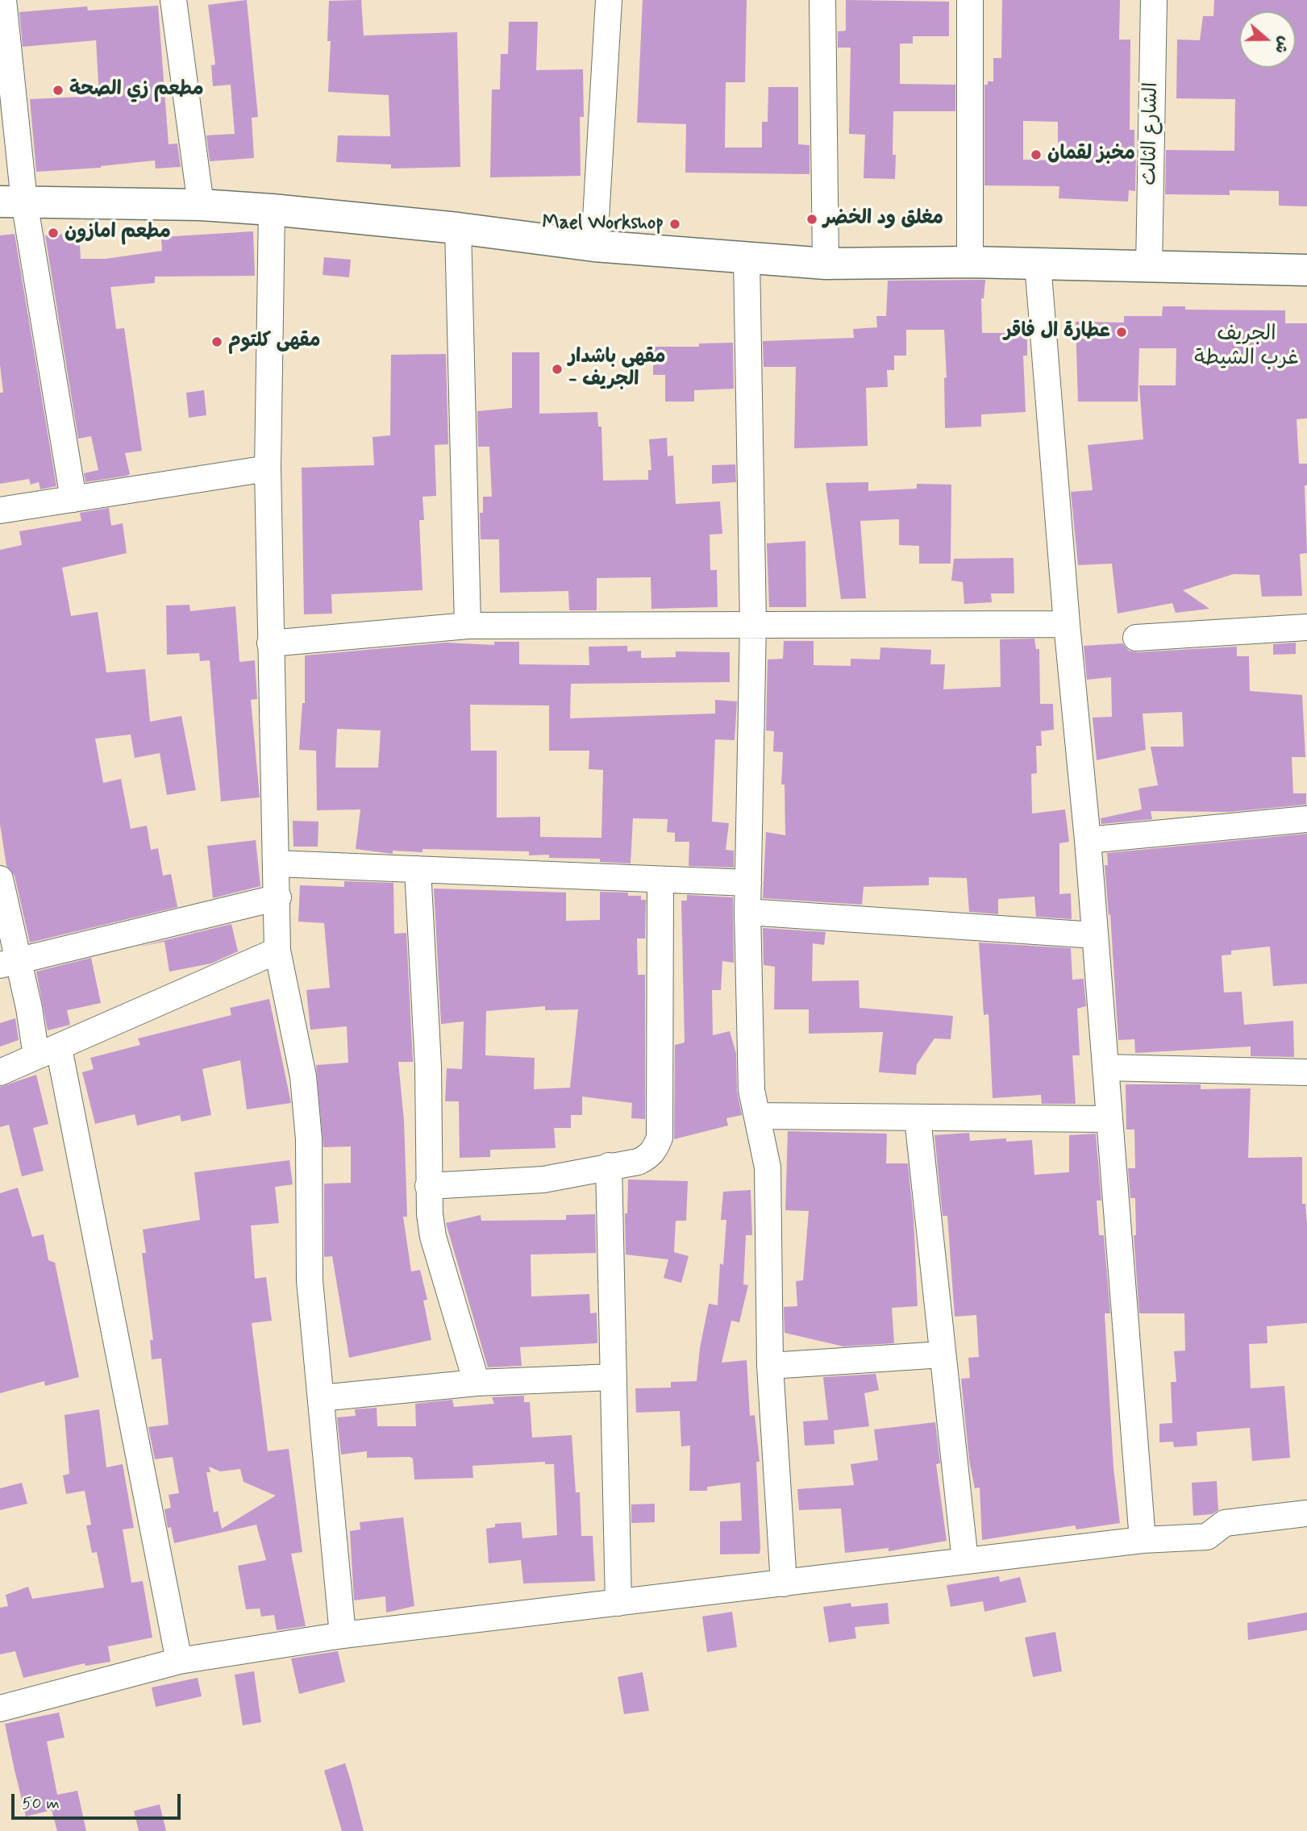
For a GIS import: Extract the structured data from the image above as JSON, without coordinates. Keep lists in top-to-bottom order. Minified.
{"streets":{"street":["الشارع الثالث"]},"districts":["الجريف غرب الشيطة"],"places":["مطعم زي الصحة","مخبز لقمان","مغلق ود الخضر","Mael Workshop","مطعم امازون","عطارة ال فاقر","مقهى كلتوم","مقهى باشدار - الجريف"],"scale_bar":"50 m","north":"right"}
